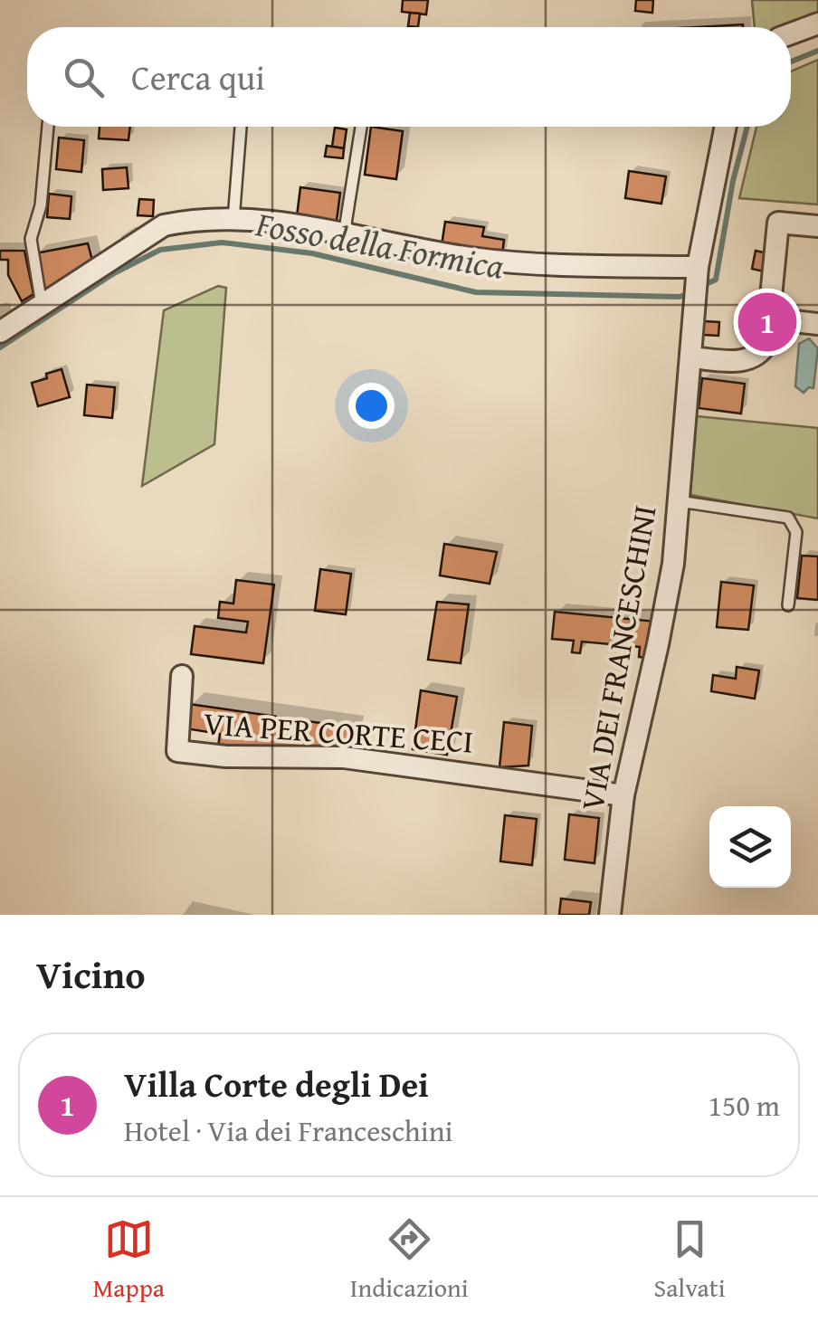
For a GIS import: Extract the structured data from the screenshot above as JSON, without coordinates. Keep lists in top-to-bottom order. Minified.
{"streets":{"street":["VIA DEI FRANCESCHINI","VIA PER CORTE CECI"]},"crossings":[["VIA DEI FRANCESCHINI","VIA PER CORTE CECI"]],"water":["Fosso della Formica"],"page":{"search":"Cerca qui","pins":"1","heading":"Vicino","list":[{"mark":"1","name":"Villa Corte degli Dei","note":"Hotel · Via dei Franceschini","value":"150 m"}],"nav":["Mappa","Indicazioni","Salvati"]}}
